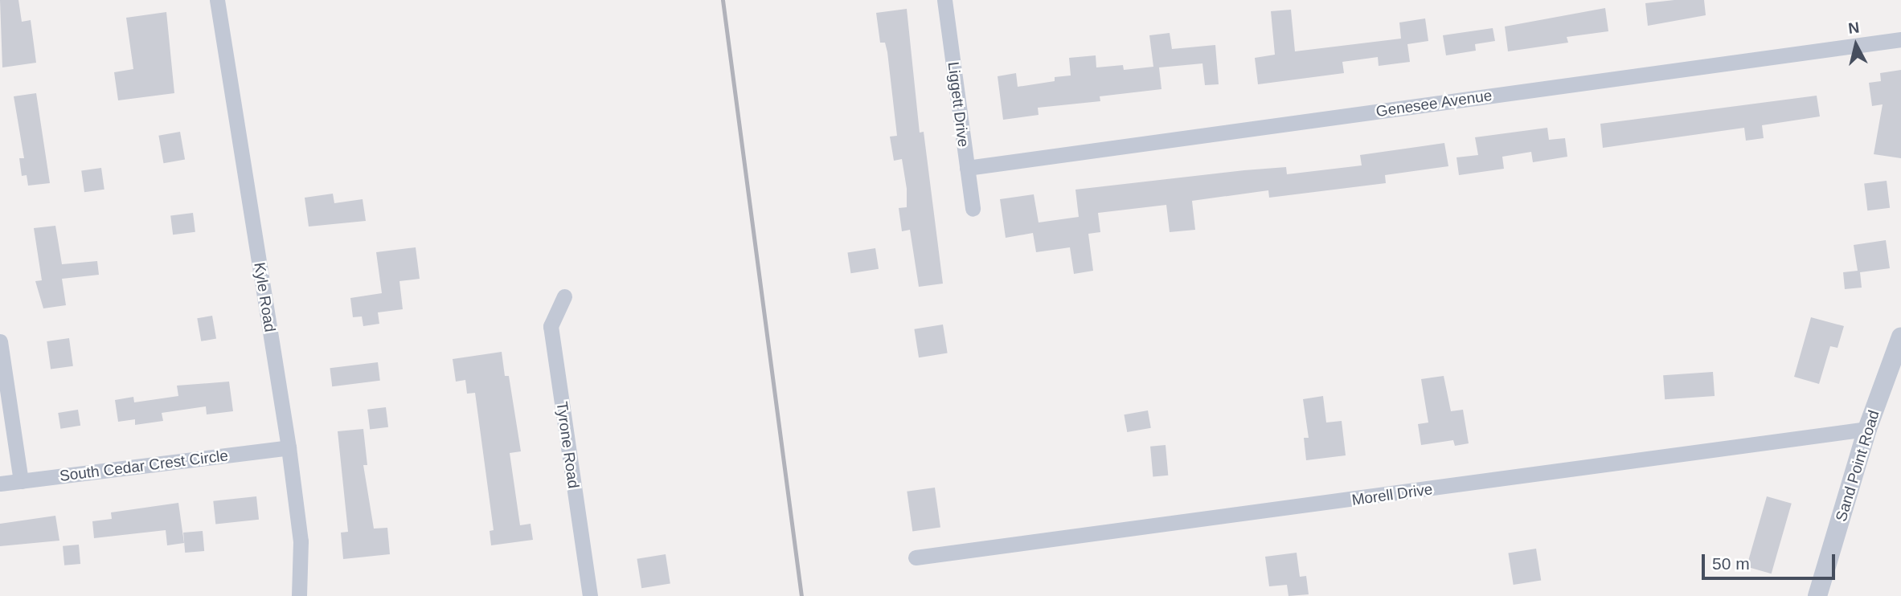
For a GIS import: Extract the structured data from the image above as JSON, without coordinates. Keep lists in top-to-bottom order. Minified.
{"streets":{"street":["Genesee Avenue","Liggett Drive","Kyle Road","Tyrone Road","South Cedar Crest Circle","Sand Point Road","Morell Drive"]},"crossings":[["Genesee Avenue","Liggett Drive"],["Kyle Road","South Cedar Crest Circle"],["Sand Point Road","Morell Drive"]],"scale_bar":"50 m","north":"top"}
